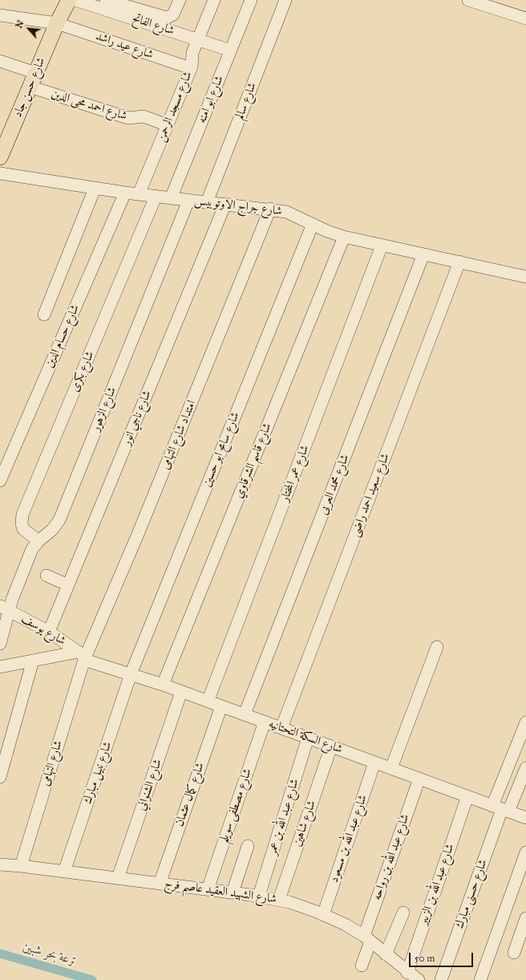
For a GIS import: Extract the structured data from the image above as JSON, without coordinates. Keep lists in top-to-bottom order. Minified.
{"streets":{"main road":["شارع حسن جاد"],"street":["شارع الفاتح","شارع عيد راشد","شارع ابو امنه","شارع سالم","شارع احمد محى الدين","شارع مسجد الرحمن","شارع جراج الاوتوبيس","شارع حسام الدين","شارع بكرى","شارع الزهور","شارع ناجي انور","امتداد شارع التهامى","شارع سامح ابو حسين","شارع قاسم الشرقاوي","شارع عمر المختار","شارع محمد العربى","شارع سعيد احمد راضى","شارع يوسف","شارع السكة التحتانيه","شارع التهامى","شارع نبيل مبارك","شارع الشنواني","شارع كمال عثمان","شارع مصطفى سويلم","شارع عبد الله بن عمر","شارع شاهين","شارع عبد الله بن مسعود","شارع عبد الله بن رواحه","شارع عبد الله بن الزبير","شارع الشهيد العقيد عاصم فرج","شارع حسنى مبارك"]},"crossings":[["شارع الفاتح","شارع ابو امنه"],["شارع الفاتح","شارع مسجد الرحمن"],["شارع عيد راشد","شارع حسن جاد"],["شارع عيد راشد","شارع مسجد الرحمن"],["شارع حسن جاد","شارع احمد محى الدين"],["شارع ابو امنه","شارع جراج الاوتوبيس"],["شارع سالم","شارع جراج الاوتوبيس"],["شارع احمد محى الدين","شارع مسجد الرحمن"],["شارع مسجد الرحمن","شارع جراج الاوتوبيس"],["شارع جراج الاوتوبيس","شارع حسام الدين"],["شارع جراج الاوتوبيس","شارع بكرى"],["شارع جراج الاوتوبيس","شارع الزهور"],["شارع جراج الاوتوبيس","شارع ناجي انور"],["شارع جراج الاوتوبيس","امتداد شارع التهامى"],["شارع جراج الاوتوبيس","شارع سامح ابو حسين"],["شارع جراج الاوتوبيس","شارع قاسم الشرقاوي"],["شارع جراج الاوتوبيس","شارع عمر المختار"],["شارع جراج الاوتوبيس","شارع محمد العربى"],["شارع جراج الاوتوبيس","شارع سعيد احمد راضى"],["شارع بكرى","شارع الزهور"],["شارع الزهور","شارع يوسف"],["شارع ناجي انور","شارع يوسف"],["امتداد شارع التهامى","شارع يوسف"],["امتداد شارع التهامى","شارع السكة التحتانيه"],["امتداد شارع التهامى","شارع التهامى"],["شارع سامح ابو حسين","شارع السكة التحتانيه"],["شارع سامح ابو حسين","شارع نبيل مبارك"],["شارع قاسم الشرقاوي","شارع السكة التحتانيه"],["شارع عمر المختار","شارع السكة التحتانيه"],["شارع محمد العربى","شارع السكة التحتانيه"],["شارع سعيد احمد راضى","شارع السكة التحتانيه"],["شارع يوسف","شارع السكة التحتانيه"],["شارع يوسف","شارع التهامى"],["شارع السكة التحتانيه","شارع التهامى"],["شارع السكة التحتانيه","شارع نبيل مبارك"],["شارع السكة التحتانيه","شارع الشنواني"],["شارع السكة التحتانيه","شارع كمال عثمان"],["شارع السكة التحتانيه","شارع مصطفى سويلم"],["شارع السكة التحتانيه","شارع عبد الله بن عمر"],["شارع السكة التحتانيه","شارع شاهين"],["شارع السكة التحتانيه","شارع عبد الله بن مسعود"],["شارع السكة التحتانيه","شارع عبد الله بن رواحه"],["شارع السكة التحتانيه","شارع عبد الله بن الزبير"],["شارع السكة التحتانيه","شارع حسنى مبارك"],["شارع التهامى","شارع الشهيد العقيد عاصم فرج"],["شارع نبيل مبارك","شارع الشهيد العقيد عاصم فرج"],["شارع الشنواني","شارع الشهيد العقيد عاصم فرج"],["شارع كمال عثمان","شارع الشهيد العقيد عاصم فرج"],["شارع مصطفى سويلم","شارع الشهيد العقيد عاصم فرج"],["شارع عبد الله بن عمر","شارع الشهيد العقيد عاصم فرج"],["شارع شاهين","شارع الشهيد العقيد عاصم فرج"],["شارع عبد الله بن مسعود","شارع الشهيد العقيد عاصم فرج"],["شارع عبد الله بن رواحه","شارع الشهيد العقيد عاصم فرج"],["شارع عبد الله بن الزبير","شارع الشهيد العقيد عاصم فرج"]],"water":["ترعة بحر شبين"],"scale_bar":"50 m","north":"top left"}
